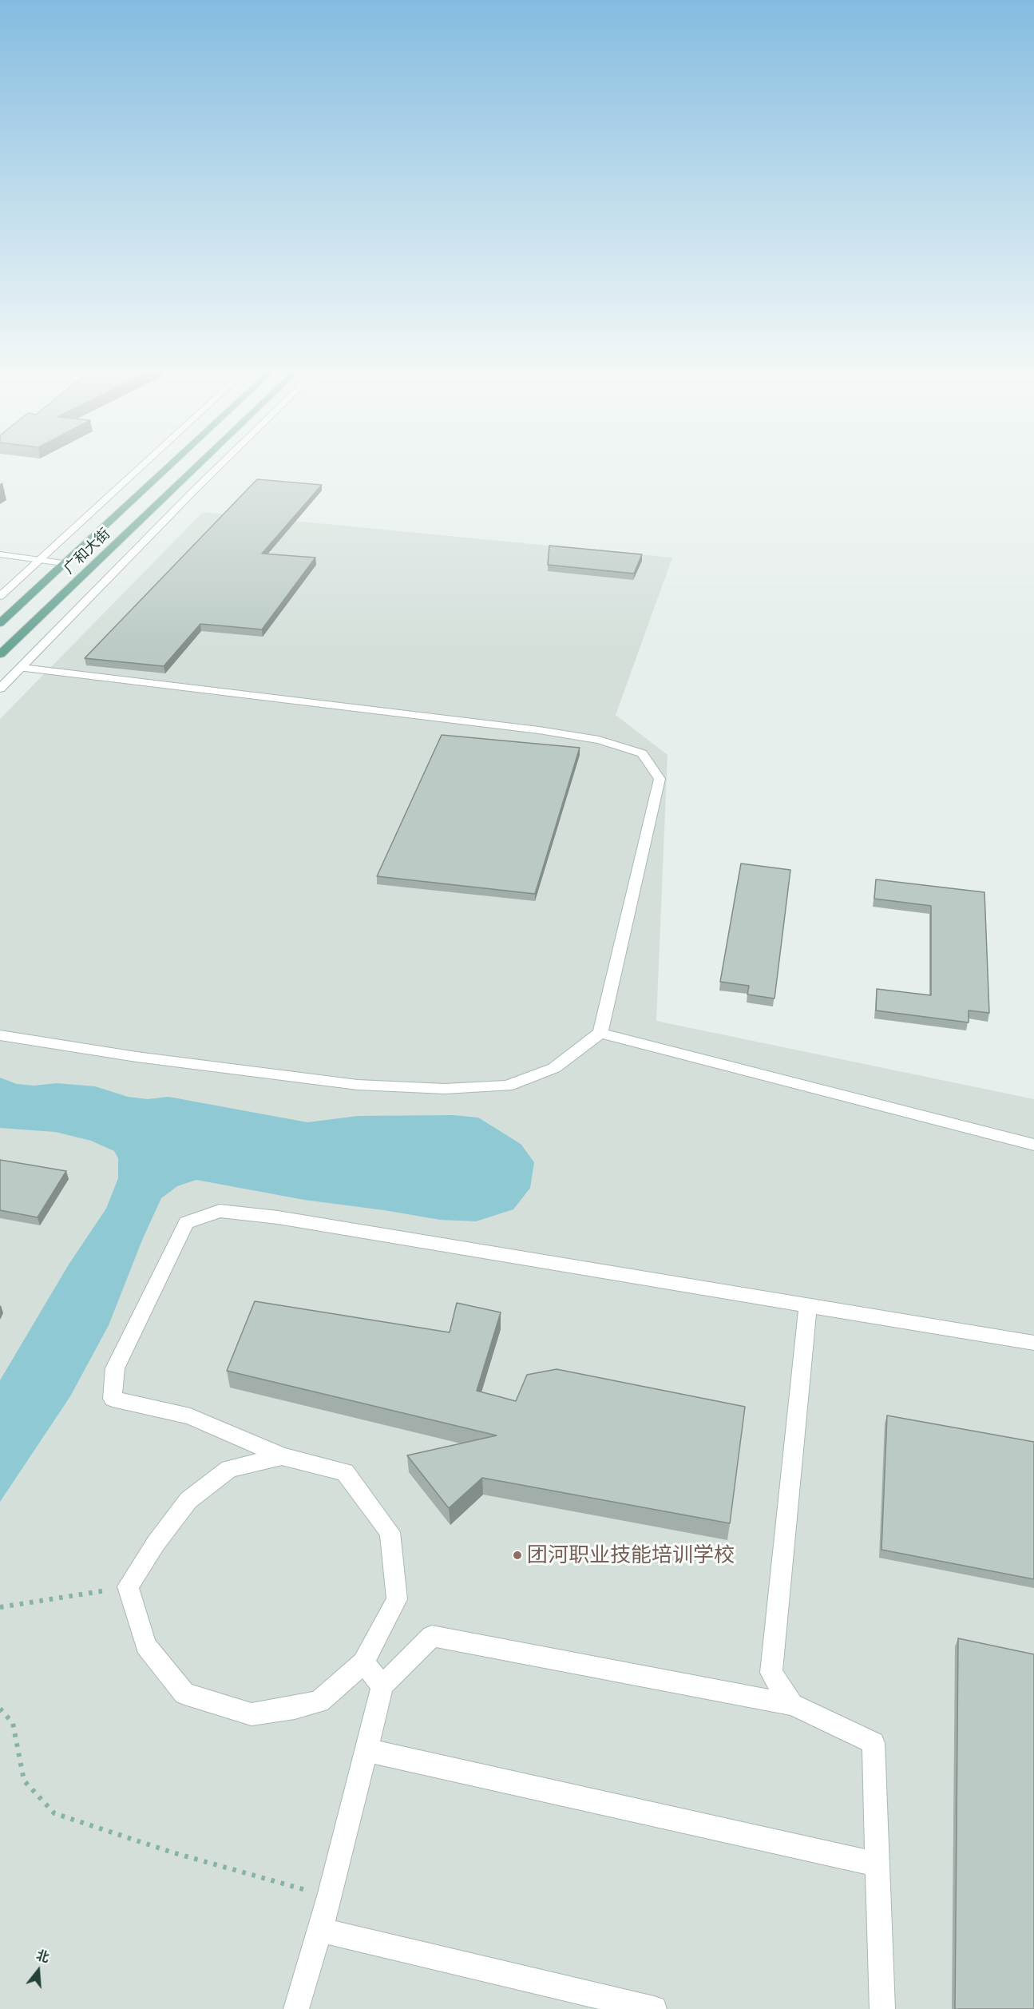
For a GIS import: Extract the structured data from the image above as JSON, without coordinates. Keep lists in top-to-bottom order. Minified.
{"streets":{"main road":["广和大街"]},"places":["团河职业技能培训学校"],"north":"top"}
